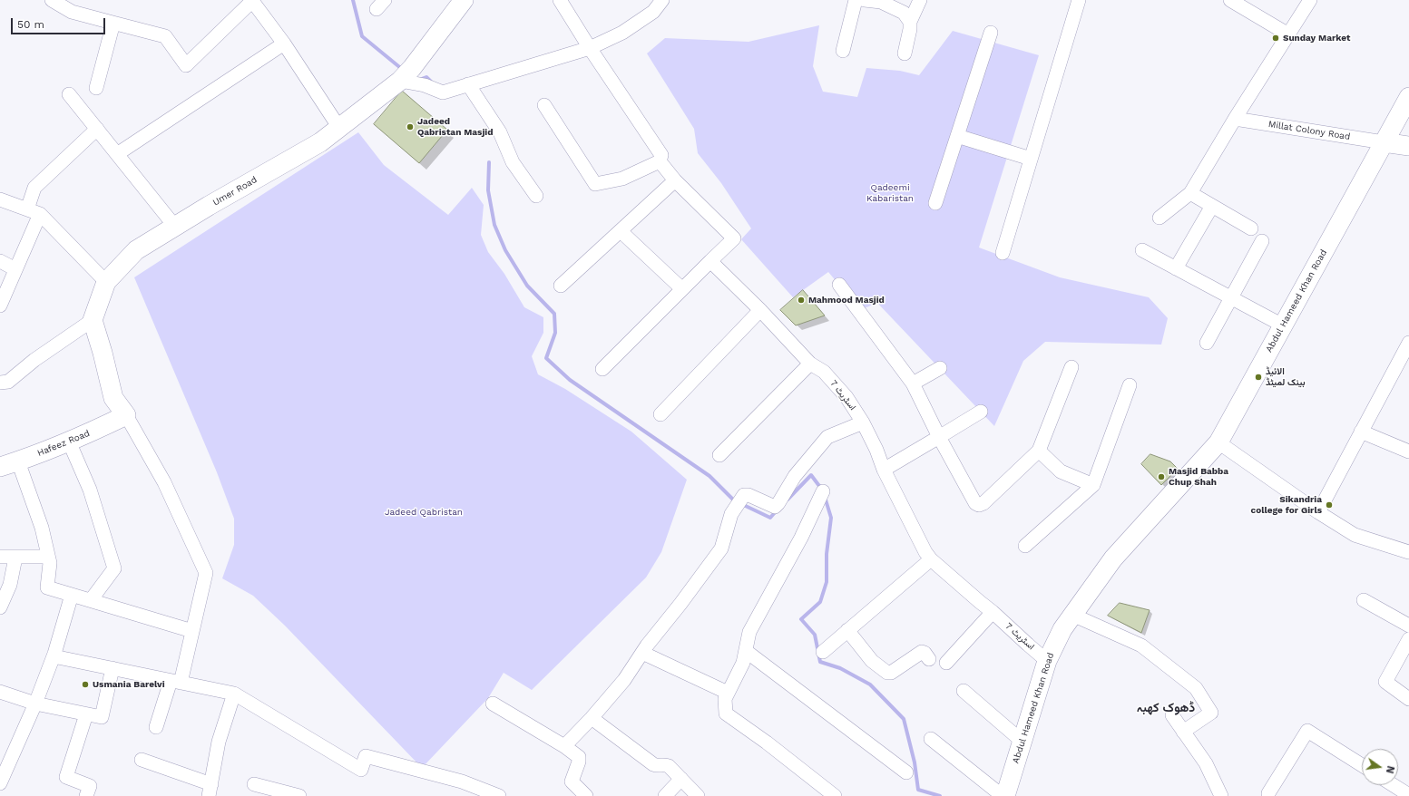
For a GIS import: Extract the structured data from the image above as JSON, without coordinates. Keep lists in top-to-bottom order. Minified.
{"streets":{"street":["Millat Colony Road","Umer Road","Abdul Hameed Khan Road","اسٹریٹ 7","Hafeez Road"]},"crossings":[["Millat Colony Road","Abdul Hameed Khan Road"],["Abdul Hameed Khan Road","اسٹریٹ 7"]],"districts":["ڈھوک کھبہ"],"parks":["Qadeemi Kabaristan","Jadeed Qabristan"],"places":["Sunday Market","Jadeed Qabristan Masjid","Mahmood Masjid","الائیڈ بینک لمیٹڈ","Masjid Babba Chup Shah","Sikandria college for Girls","Usmania Barelvi"],"scale_bar":"50 m","north":"right"}
